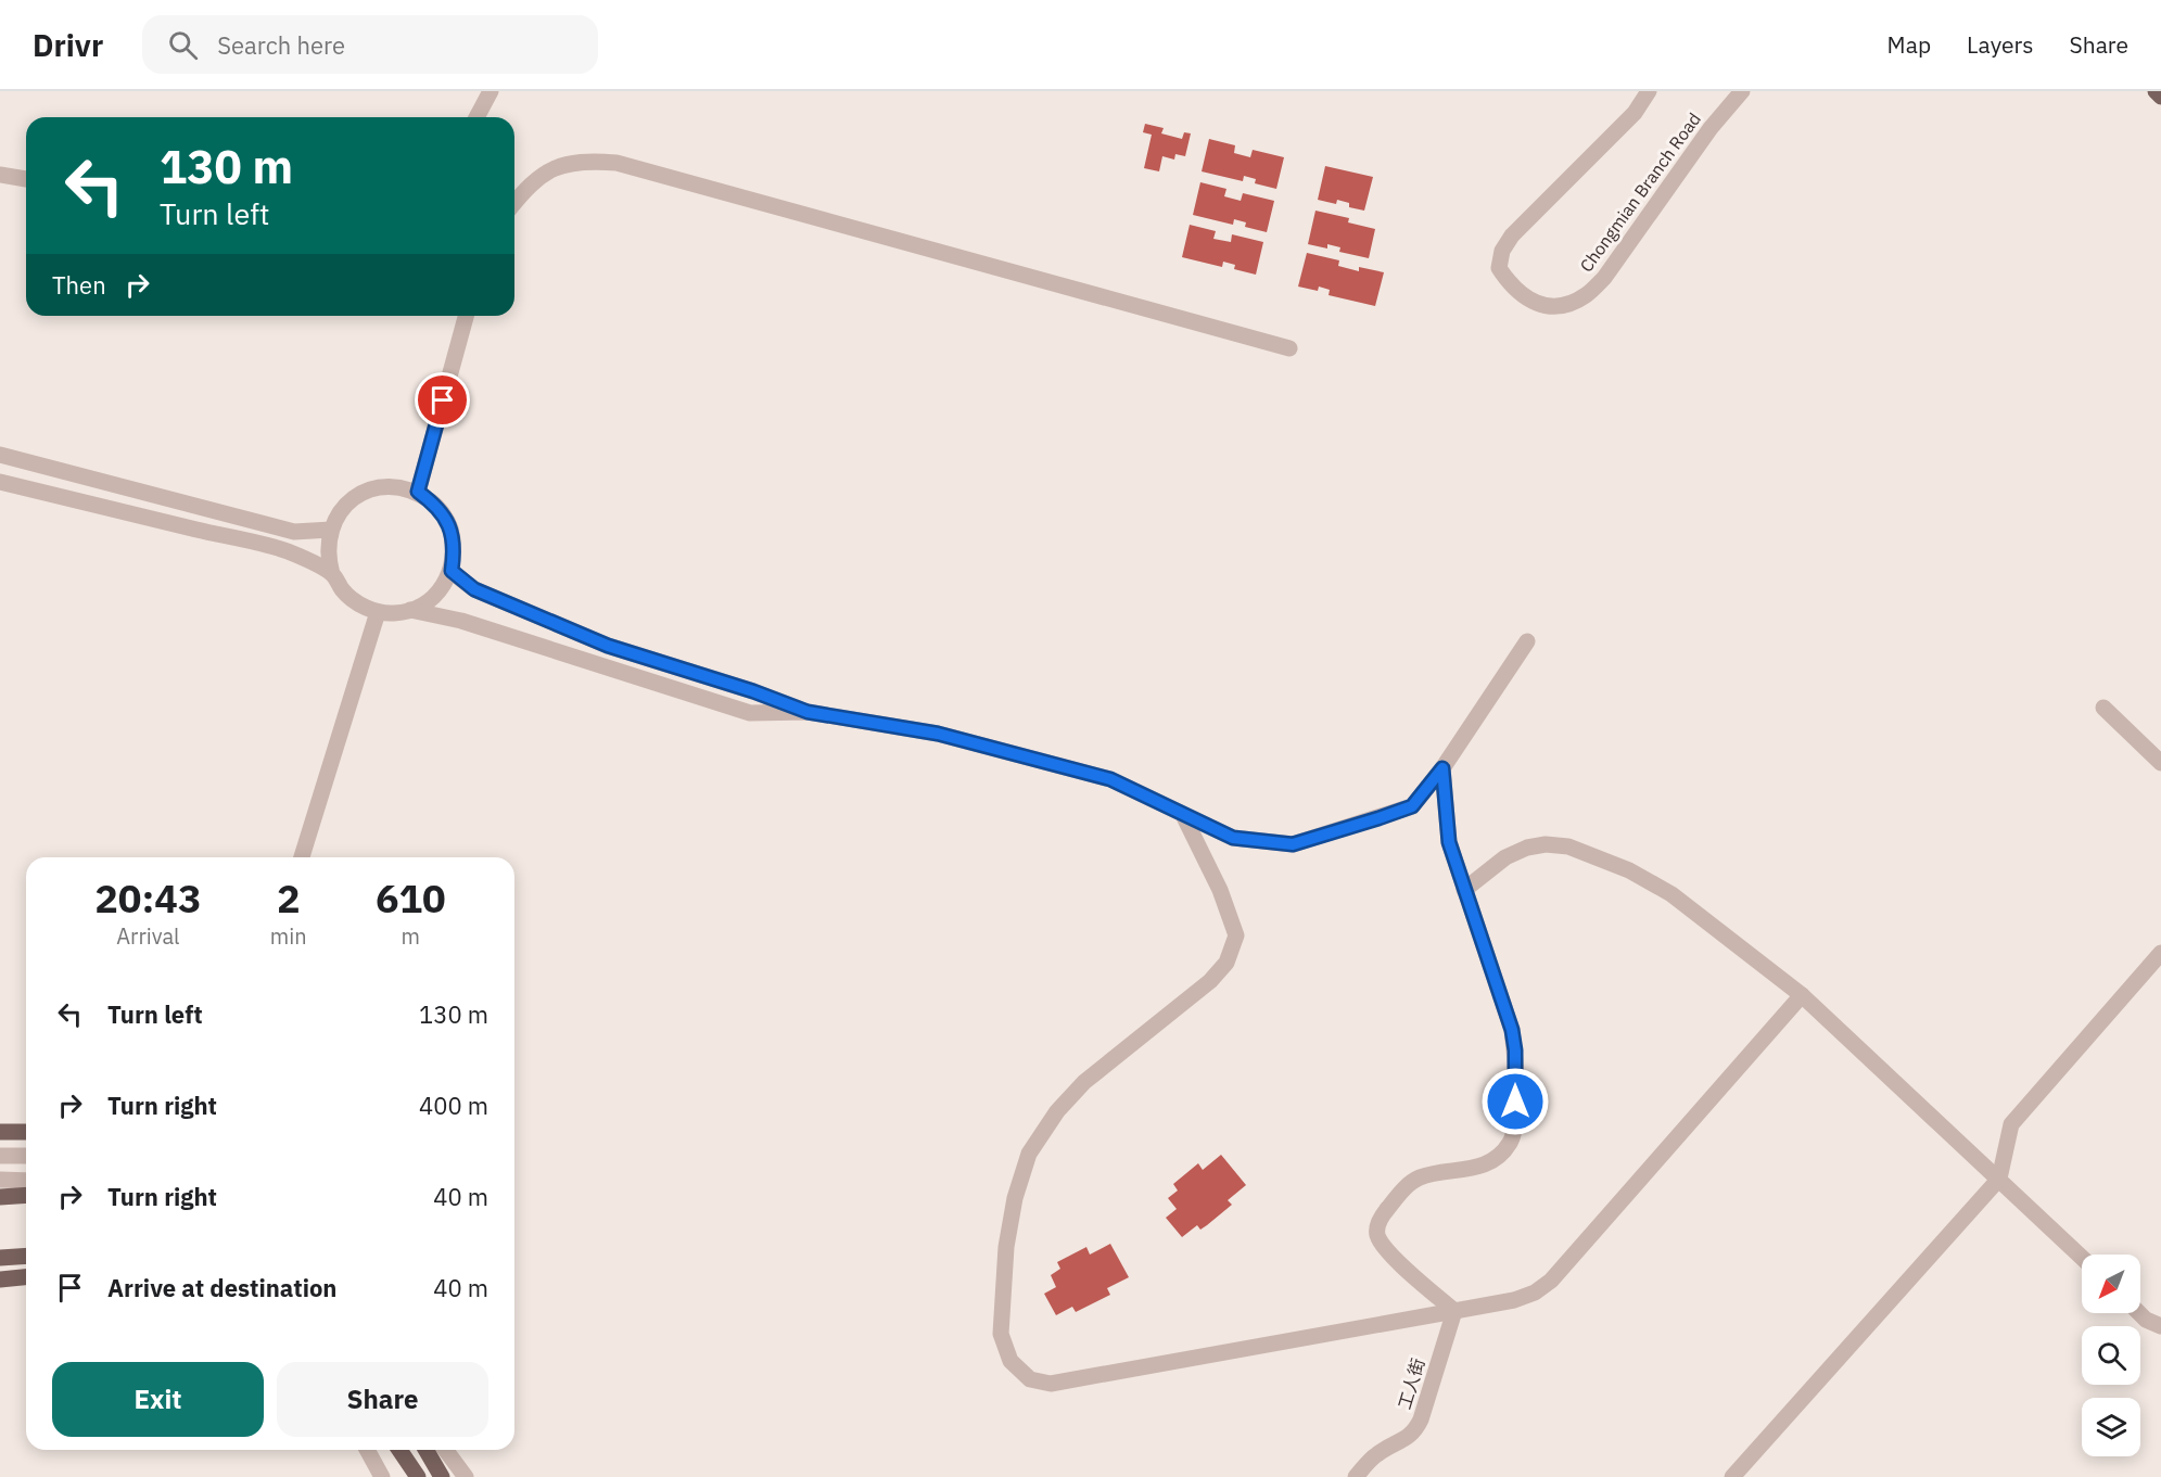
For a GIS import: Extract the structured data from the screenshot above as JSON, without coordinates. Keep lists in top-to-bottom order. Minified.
{"streets":{"street":["Chongmian Branch Road","工人街"]},"north":"bottom left","page":{"header":"Drivr","search":"Search here","nav":["Map","Layers","Share"],"turn":["130 m","Turn left"],"then":"Then","eta":["20:43","Arrival","2","min","610","m"],"list":[{"name":"Turn left","value":"130 m"},{"name":"Turn right","value":"400 m"},{"name":"Turn right","value":"40 m"},{"name":"Arrive at destination","value":"40 m"}],"buttons":["Exit","Share"]}}
